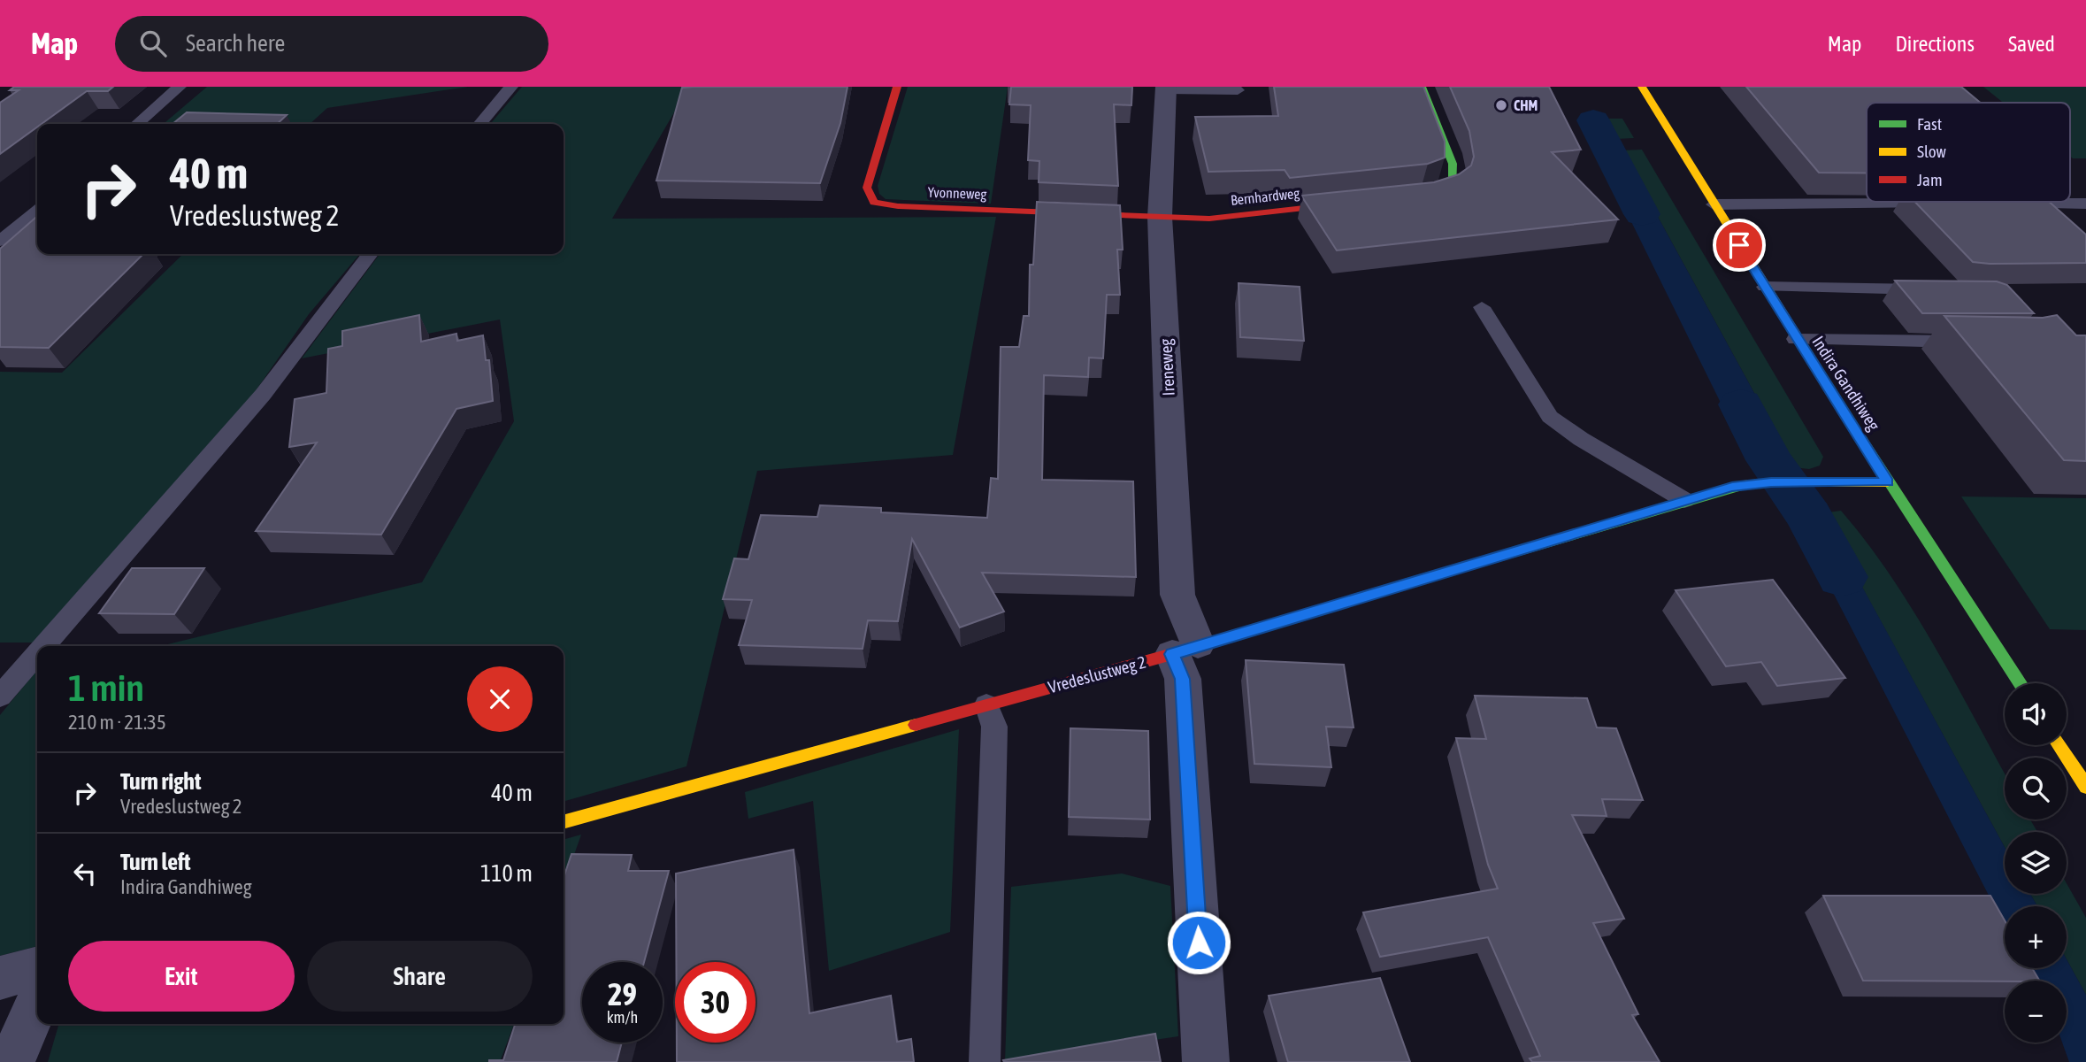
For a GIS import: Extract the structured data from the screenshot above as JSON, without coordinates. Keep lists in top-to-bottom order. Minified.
{"streets":{"street":["Yvonneweg","Bernhardweg","Ireneweg","Indira Gandhiweg","Vredeslustweg 2"]},"crossings":[["Yvonneweg","Bernhardweg"],["Yvonneweg","Ireneweg"],["Bernhardweg","Ireneweg"],["Ireneweg","Vredeslustweg 2"],["Indira Gandhiweg","Vredeslustweg 2"]],"places":["CHM"],"legend":["Fast","Slow","Jam"],"page":{"header":"Map","search":"Search here","nav":["Map","Directions","Saved"],"turn":["40 m","Vredeslustweg 2"],"heading":["1 min","210 m · 21:35"],"map_buttons":["+","−"],"list":[{"name":"Turn right","note":"Vredeslustweg 2","value":"40 m"},{"name":"Turn left","note":"Indira Gandhiweg","value":"110 m"}],"buttons":["Exit","Share"],"speed":"29 km/h","limit":"30"}}
